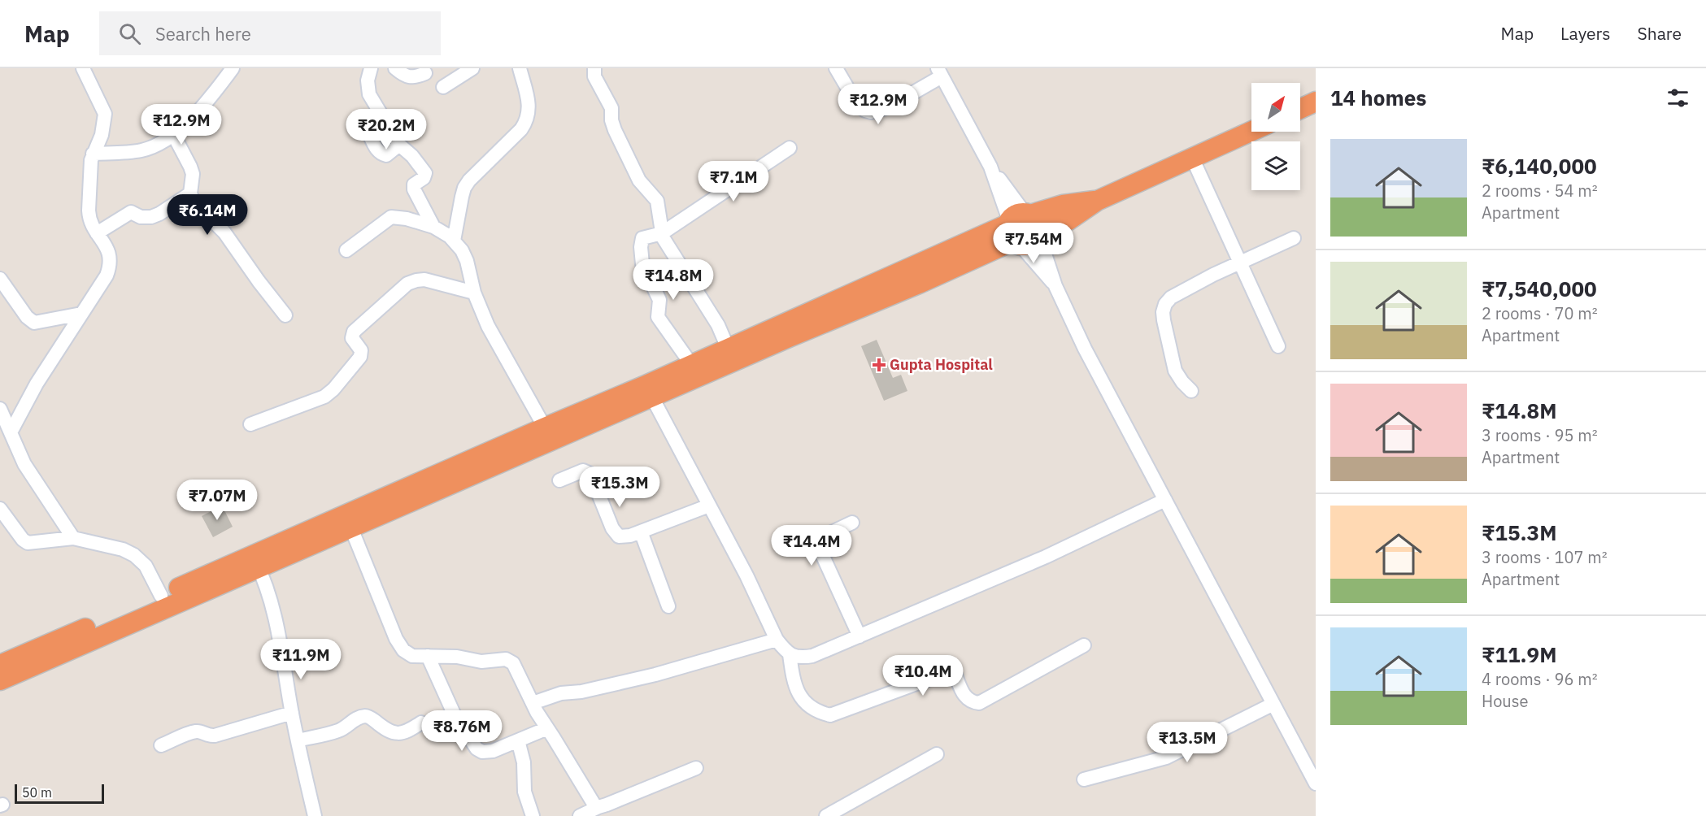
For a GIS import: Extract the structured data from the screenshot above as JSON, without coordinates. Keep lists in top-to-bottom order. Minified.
{"places":{"health":["Gupta Hospital"]},"scale_bar":"50 m","north":"top right","page":{"header":"Map","search":"Search here","nav":["Map","Layers","Share"],"heading":"14 homes","price":["₹12.9M","₹12.9M","₹20.2M","₹7.1M","₹6.14M","₹7.54M","₹14.8M","₹15.3M","₹7.07M","₹14.4M","₹11.9M","₹10.4M","₹8.76M","₹13.5M"],"list":[{"name":"₹6,140,000","note":"2 rooms · 54 m² · Apartment"},{"name":"₹7,540,000","note":"2 rooms · 70 m² · Apartment"},{"name":"₹14.8M","note":"3 rooms · 95 m² · Apartment"},{"name":"₹15.3M","note":"3 rooms · 107 m² · Apartment"},{"name":"₹11.9M","note":"4 rooms · 96 m² · House"}],"scale":"50 m"}}
